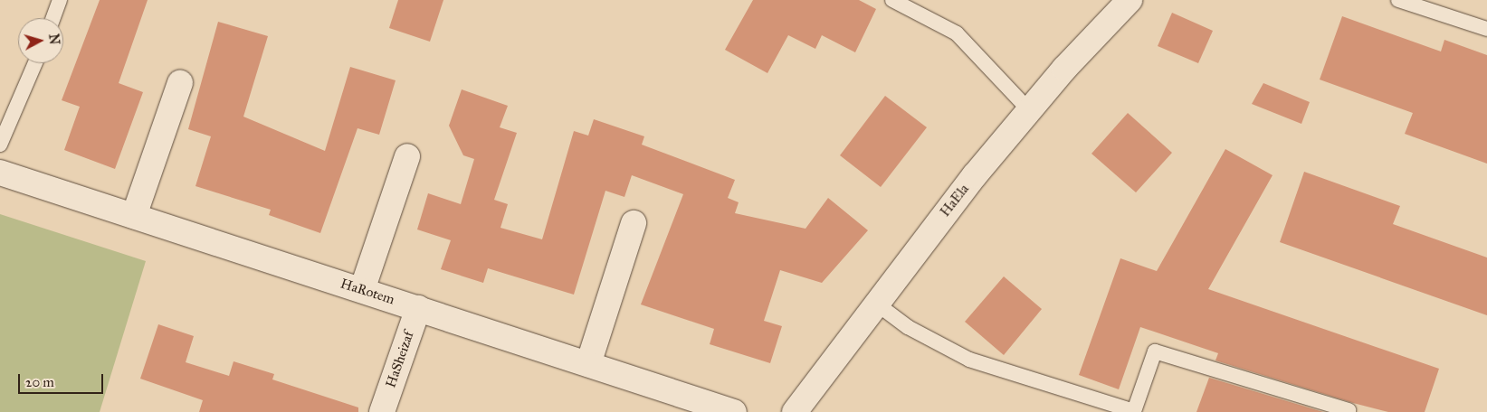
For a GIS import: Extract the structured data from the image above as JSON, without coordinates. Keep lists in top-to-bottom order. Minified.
{"streets":{"street":["HaEla","HaRotem","HaSheizaf"]},"crossings":[["HaRotem","HaSheizaf"]],"scale_bar":"20 m","north":"right"}
